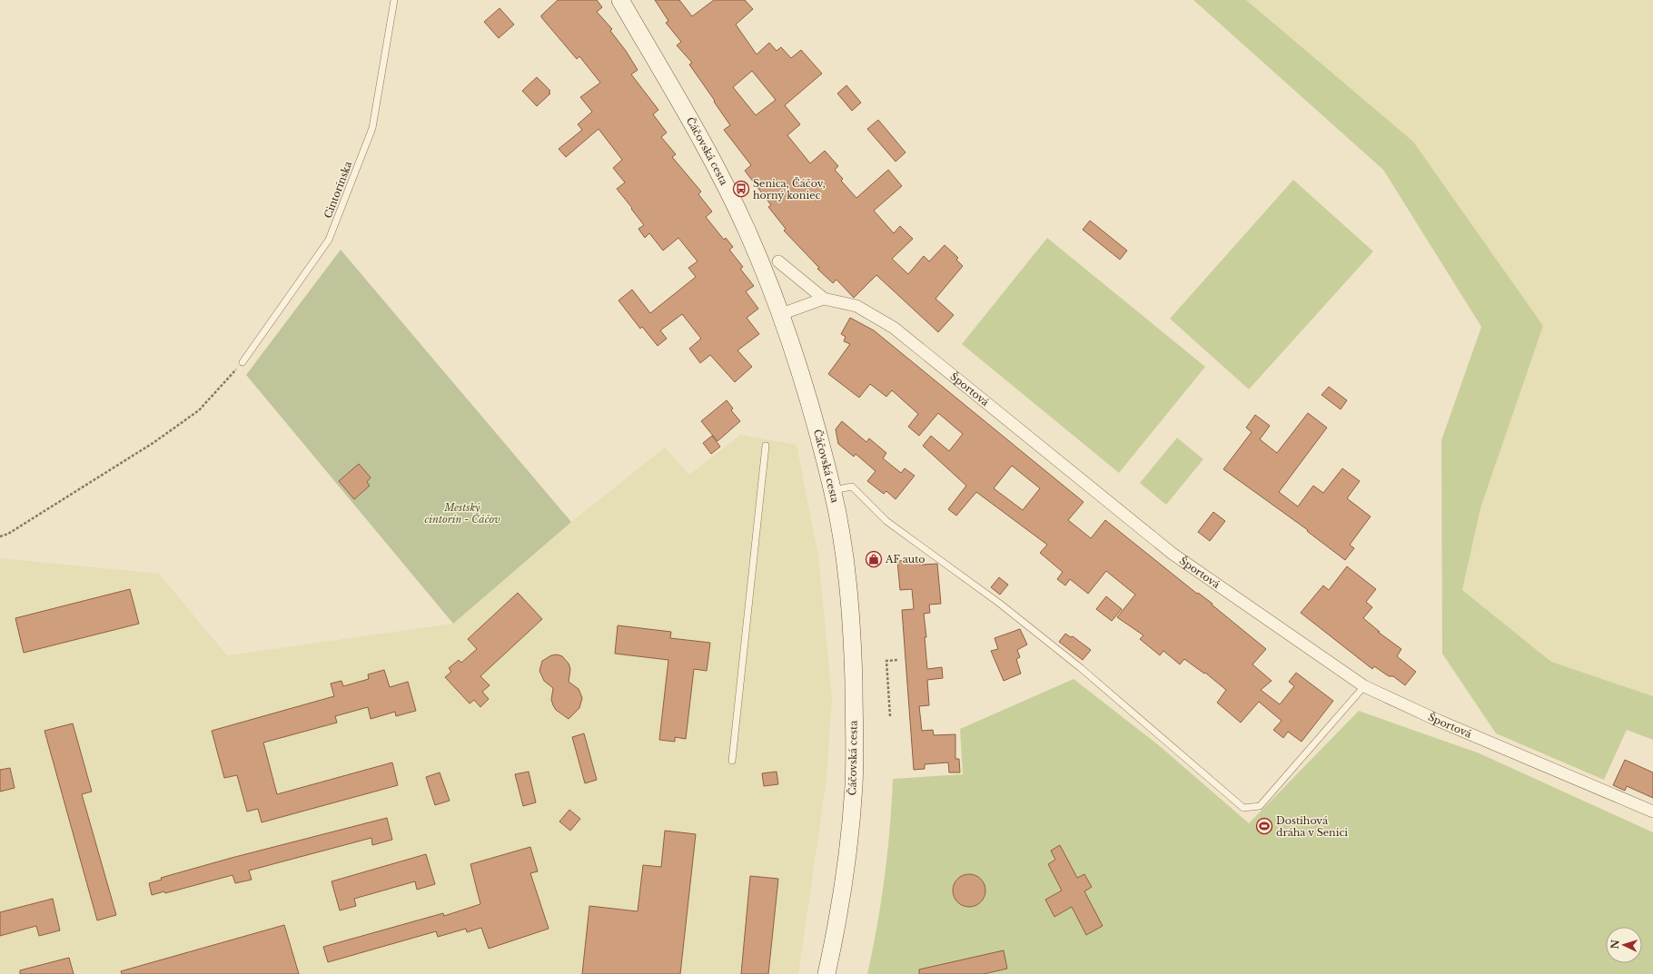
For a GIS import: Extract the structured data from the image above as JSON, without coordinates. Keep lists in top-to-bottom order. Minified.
{"streets":{"main road":["Čáčovská cesta"],"street":["Športová"],"lane":["Cintorínska"]},"parks":["Mestský cintorín - Čáčov"],"places":{"bus stop":["Senica, Čáčov, horný koniec"],"shop":["AF auto"],"sports":["Dostihová dráha v Senici"]},"north":"left"}
